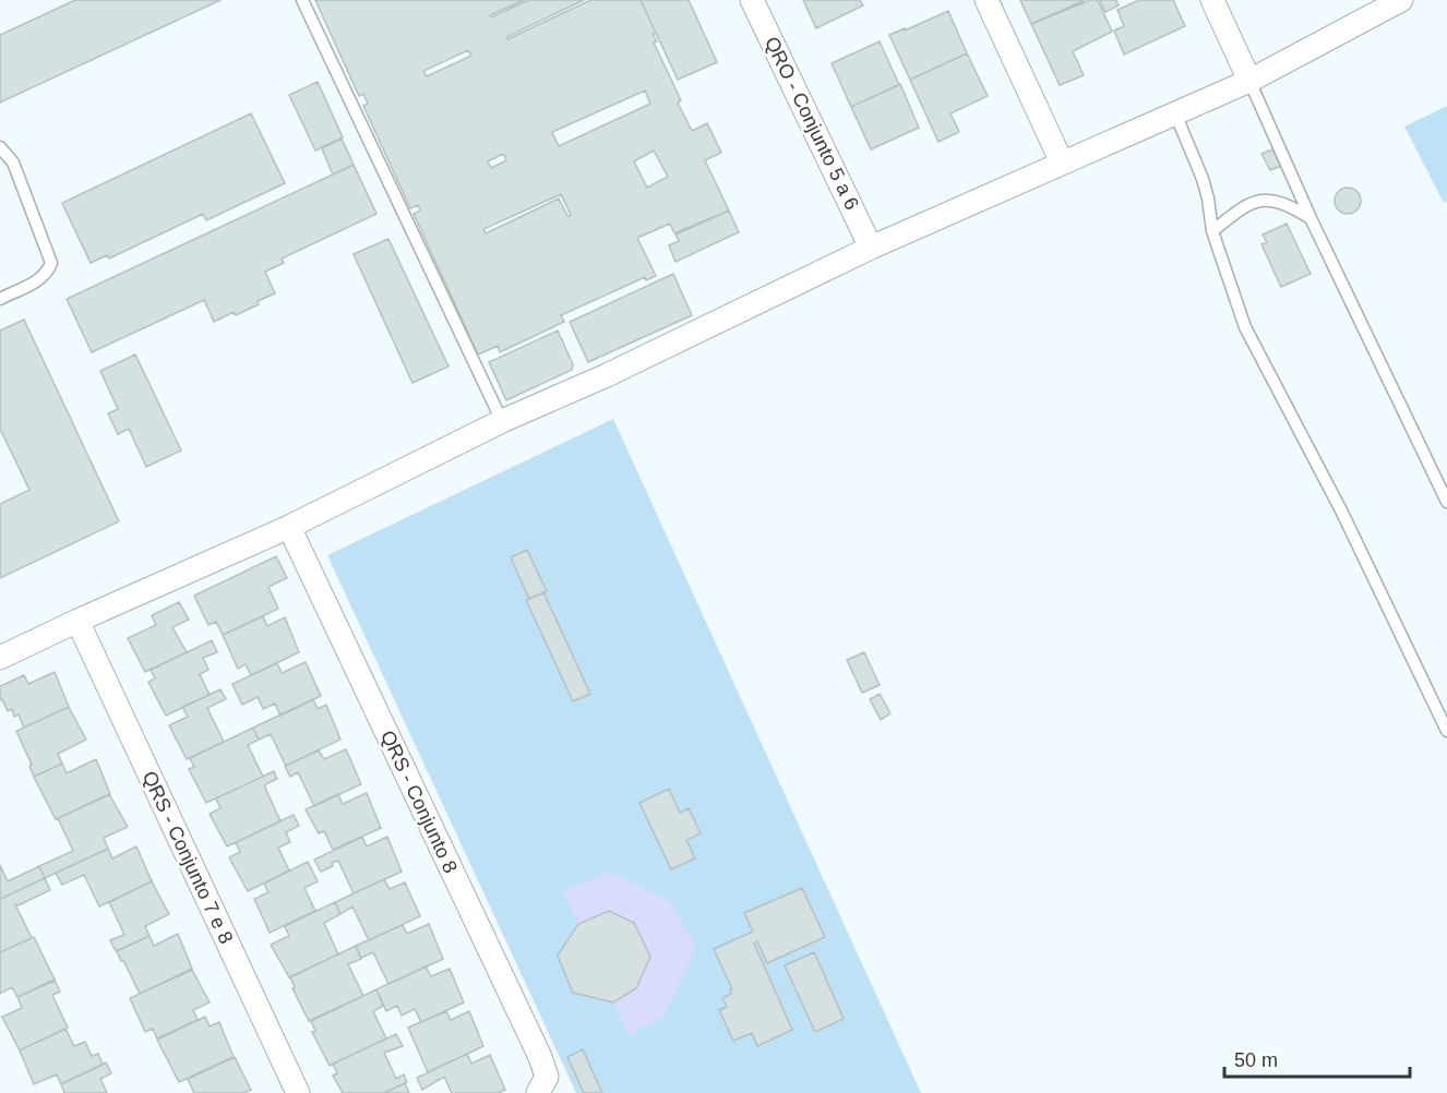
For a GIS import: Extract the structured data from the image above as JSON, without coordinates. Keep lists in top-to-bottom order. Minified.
{"streets":{"street":["QRO - Conjunto 5 a 6","QRS - Conjunto 8","QRS - Conjunto 7 e 8"]},"scale_bar":"50 m"}
